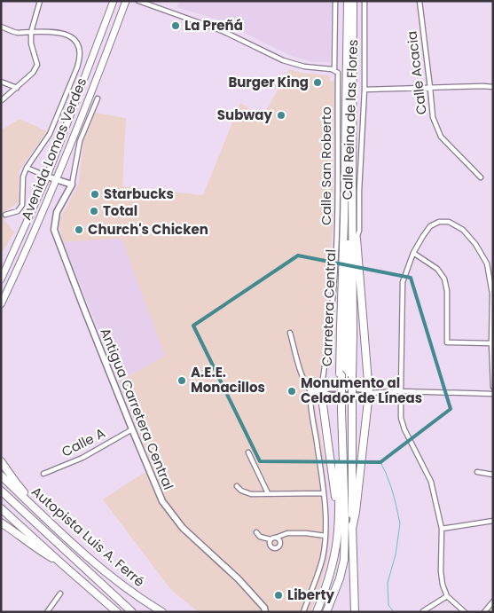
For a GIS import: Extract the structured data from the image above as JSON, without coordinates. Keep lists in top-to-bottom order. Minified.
{"streets":{"highway":["Carretera Central","Autopista Luis A. Ferré"],"main road":["Avenida Lomas Verdes"],"street":["Calle Acacia","Calle Reina de las Flores","Calle San Roberto","Antigua Carretera Central","Calle A"]},"crossings":[["Antigua Carretera Central","Calle A"]],"places":["La Preñá","Burger King","Subway","Starbucks","Total","Church's Chicken","A.E.E. Monacillos","Monumento al Celador de Líneas","Liberty"]}
